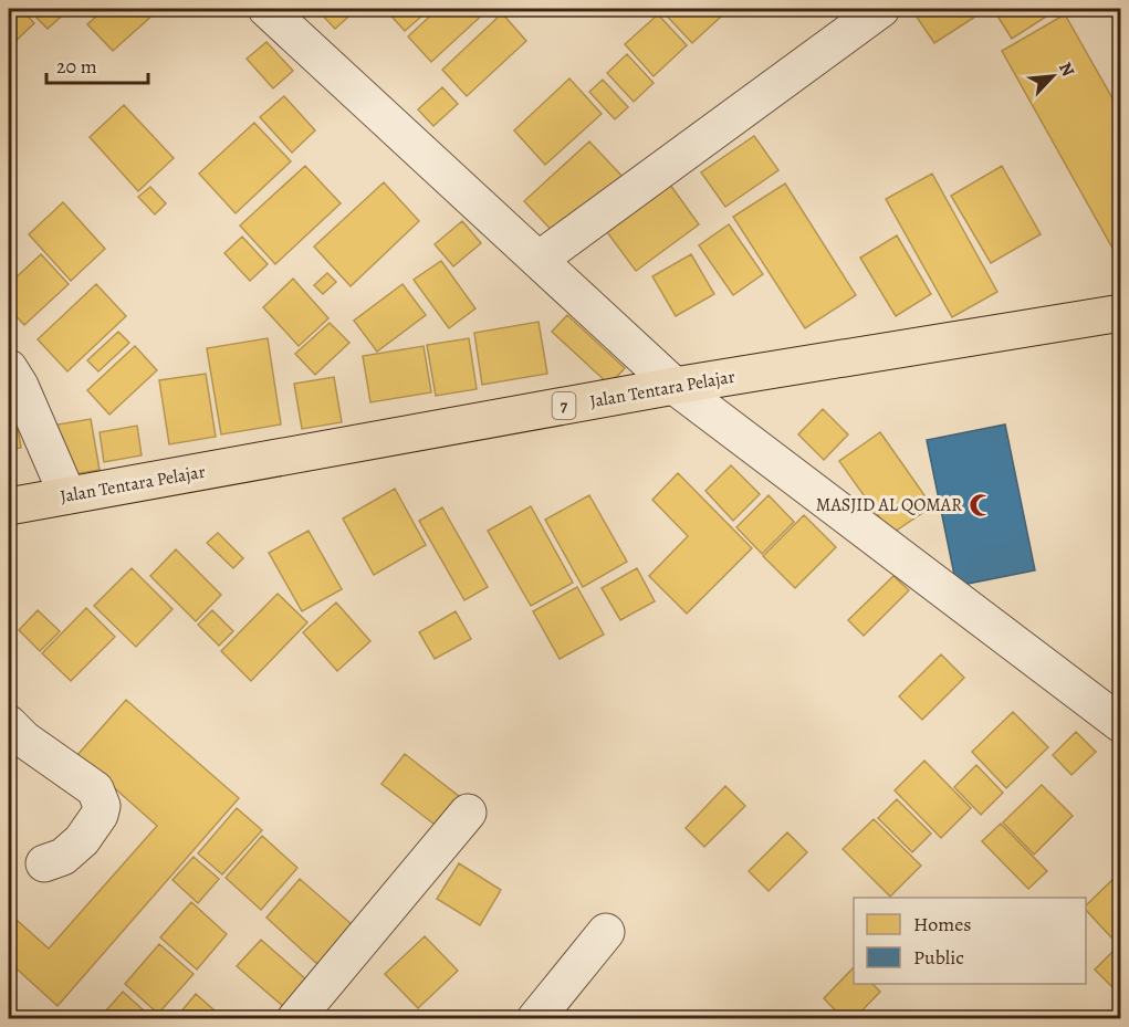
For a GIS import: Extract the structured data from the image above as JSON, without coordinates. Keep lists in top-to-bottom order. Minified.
{"streets":{"highway":["Jalan Tentara Pelajar","7"]},"places":{"mosque":["MASJID AL QOMAR"]},"legend":["Homes","Public"],"scale_bar":"20 m","north":"top right"}
